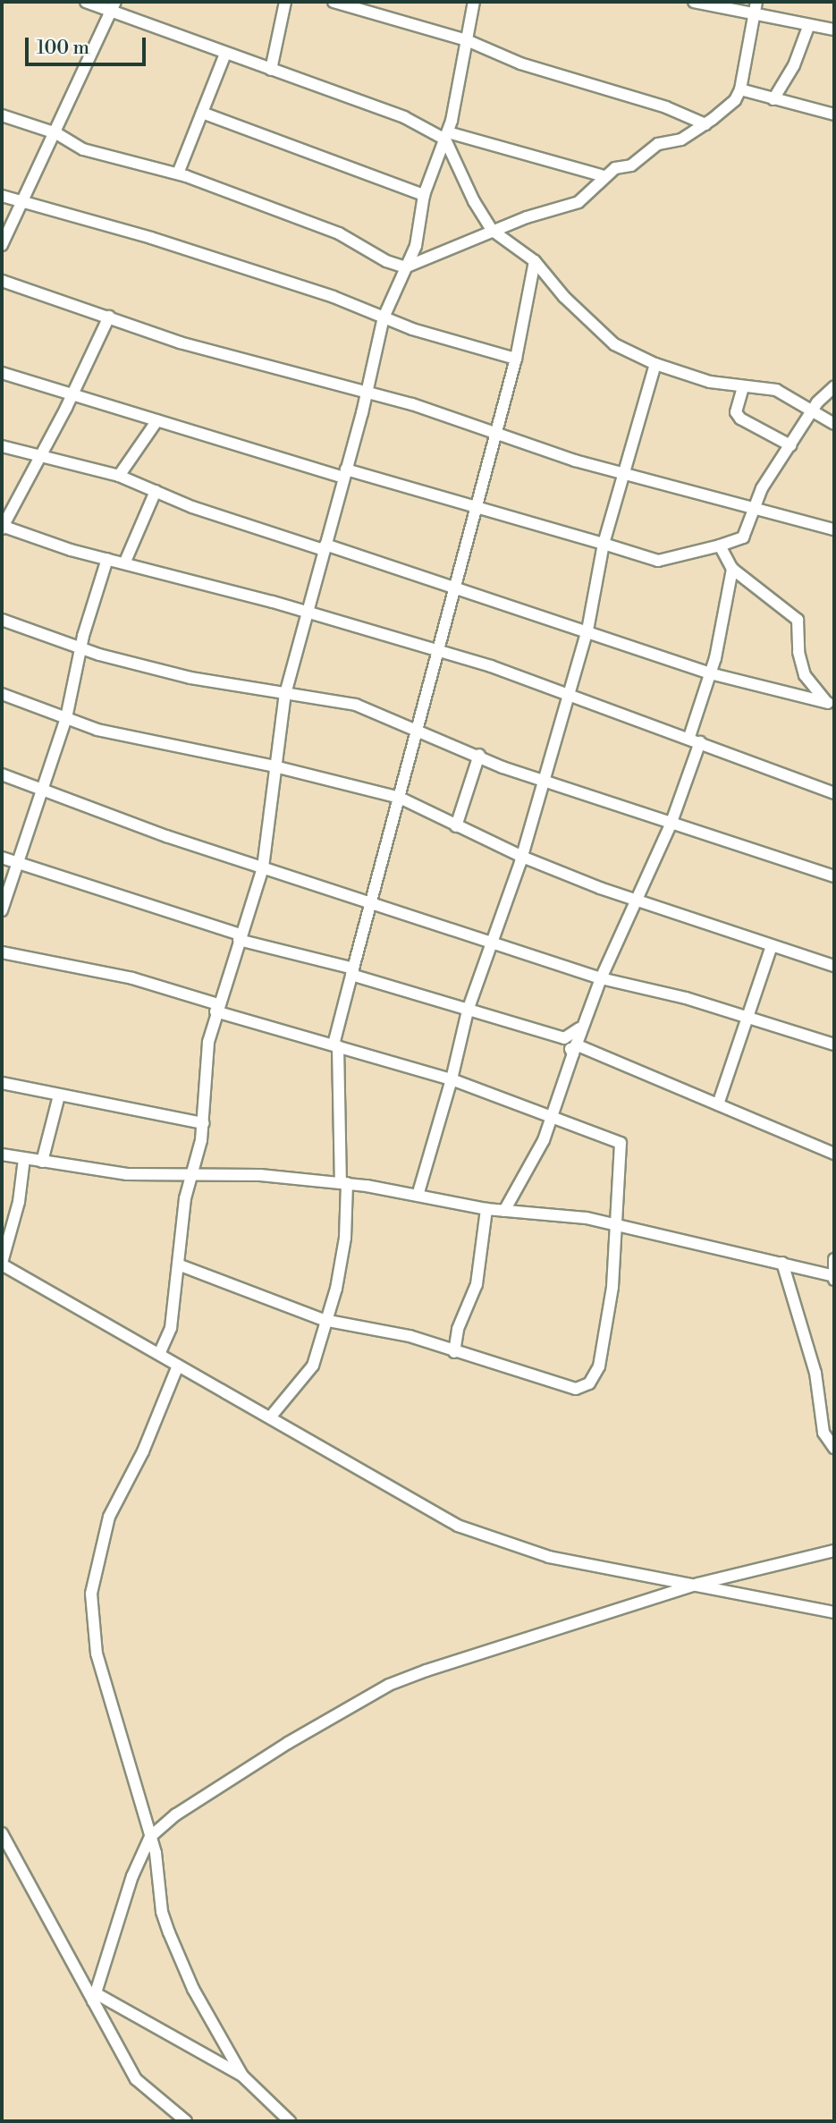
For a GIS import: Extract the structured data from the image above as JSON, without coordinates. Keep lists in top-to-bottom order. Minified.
{"scale_bar":"100 m"}
